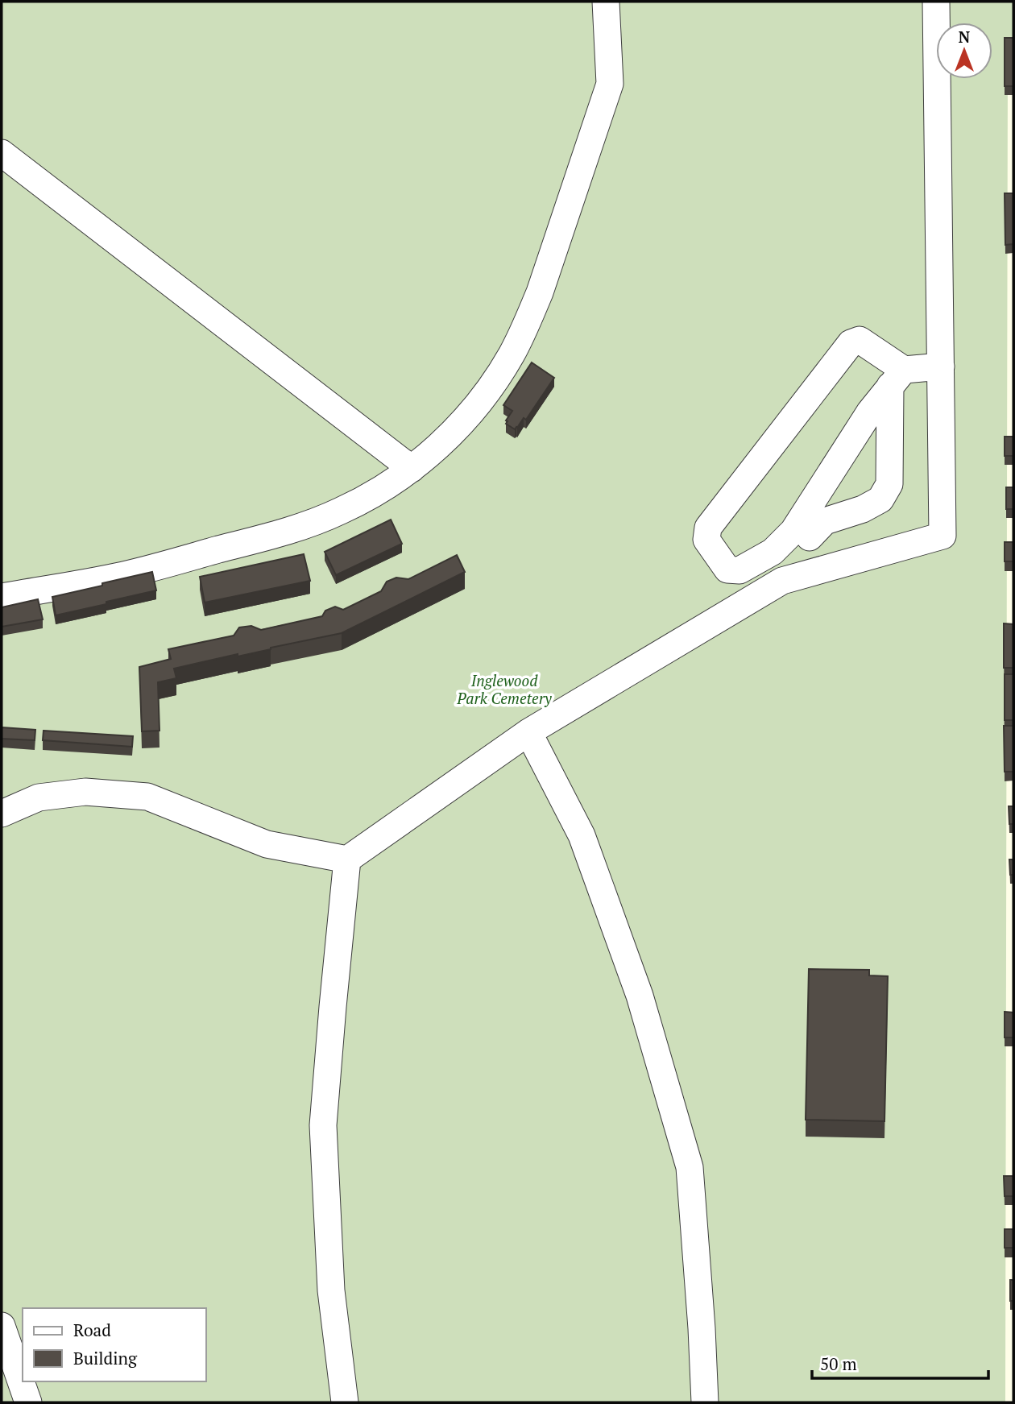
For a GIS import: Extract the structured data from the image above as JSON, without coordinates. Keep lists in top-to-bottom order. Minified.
{"parks":["Inglewood Park Cemetery"],"legend":["Road","Building"],"scale_bar":"50 m","north":"top"}
